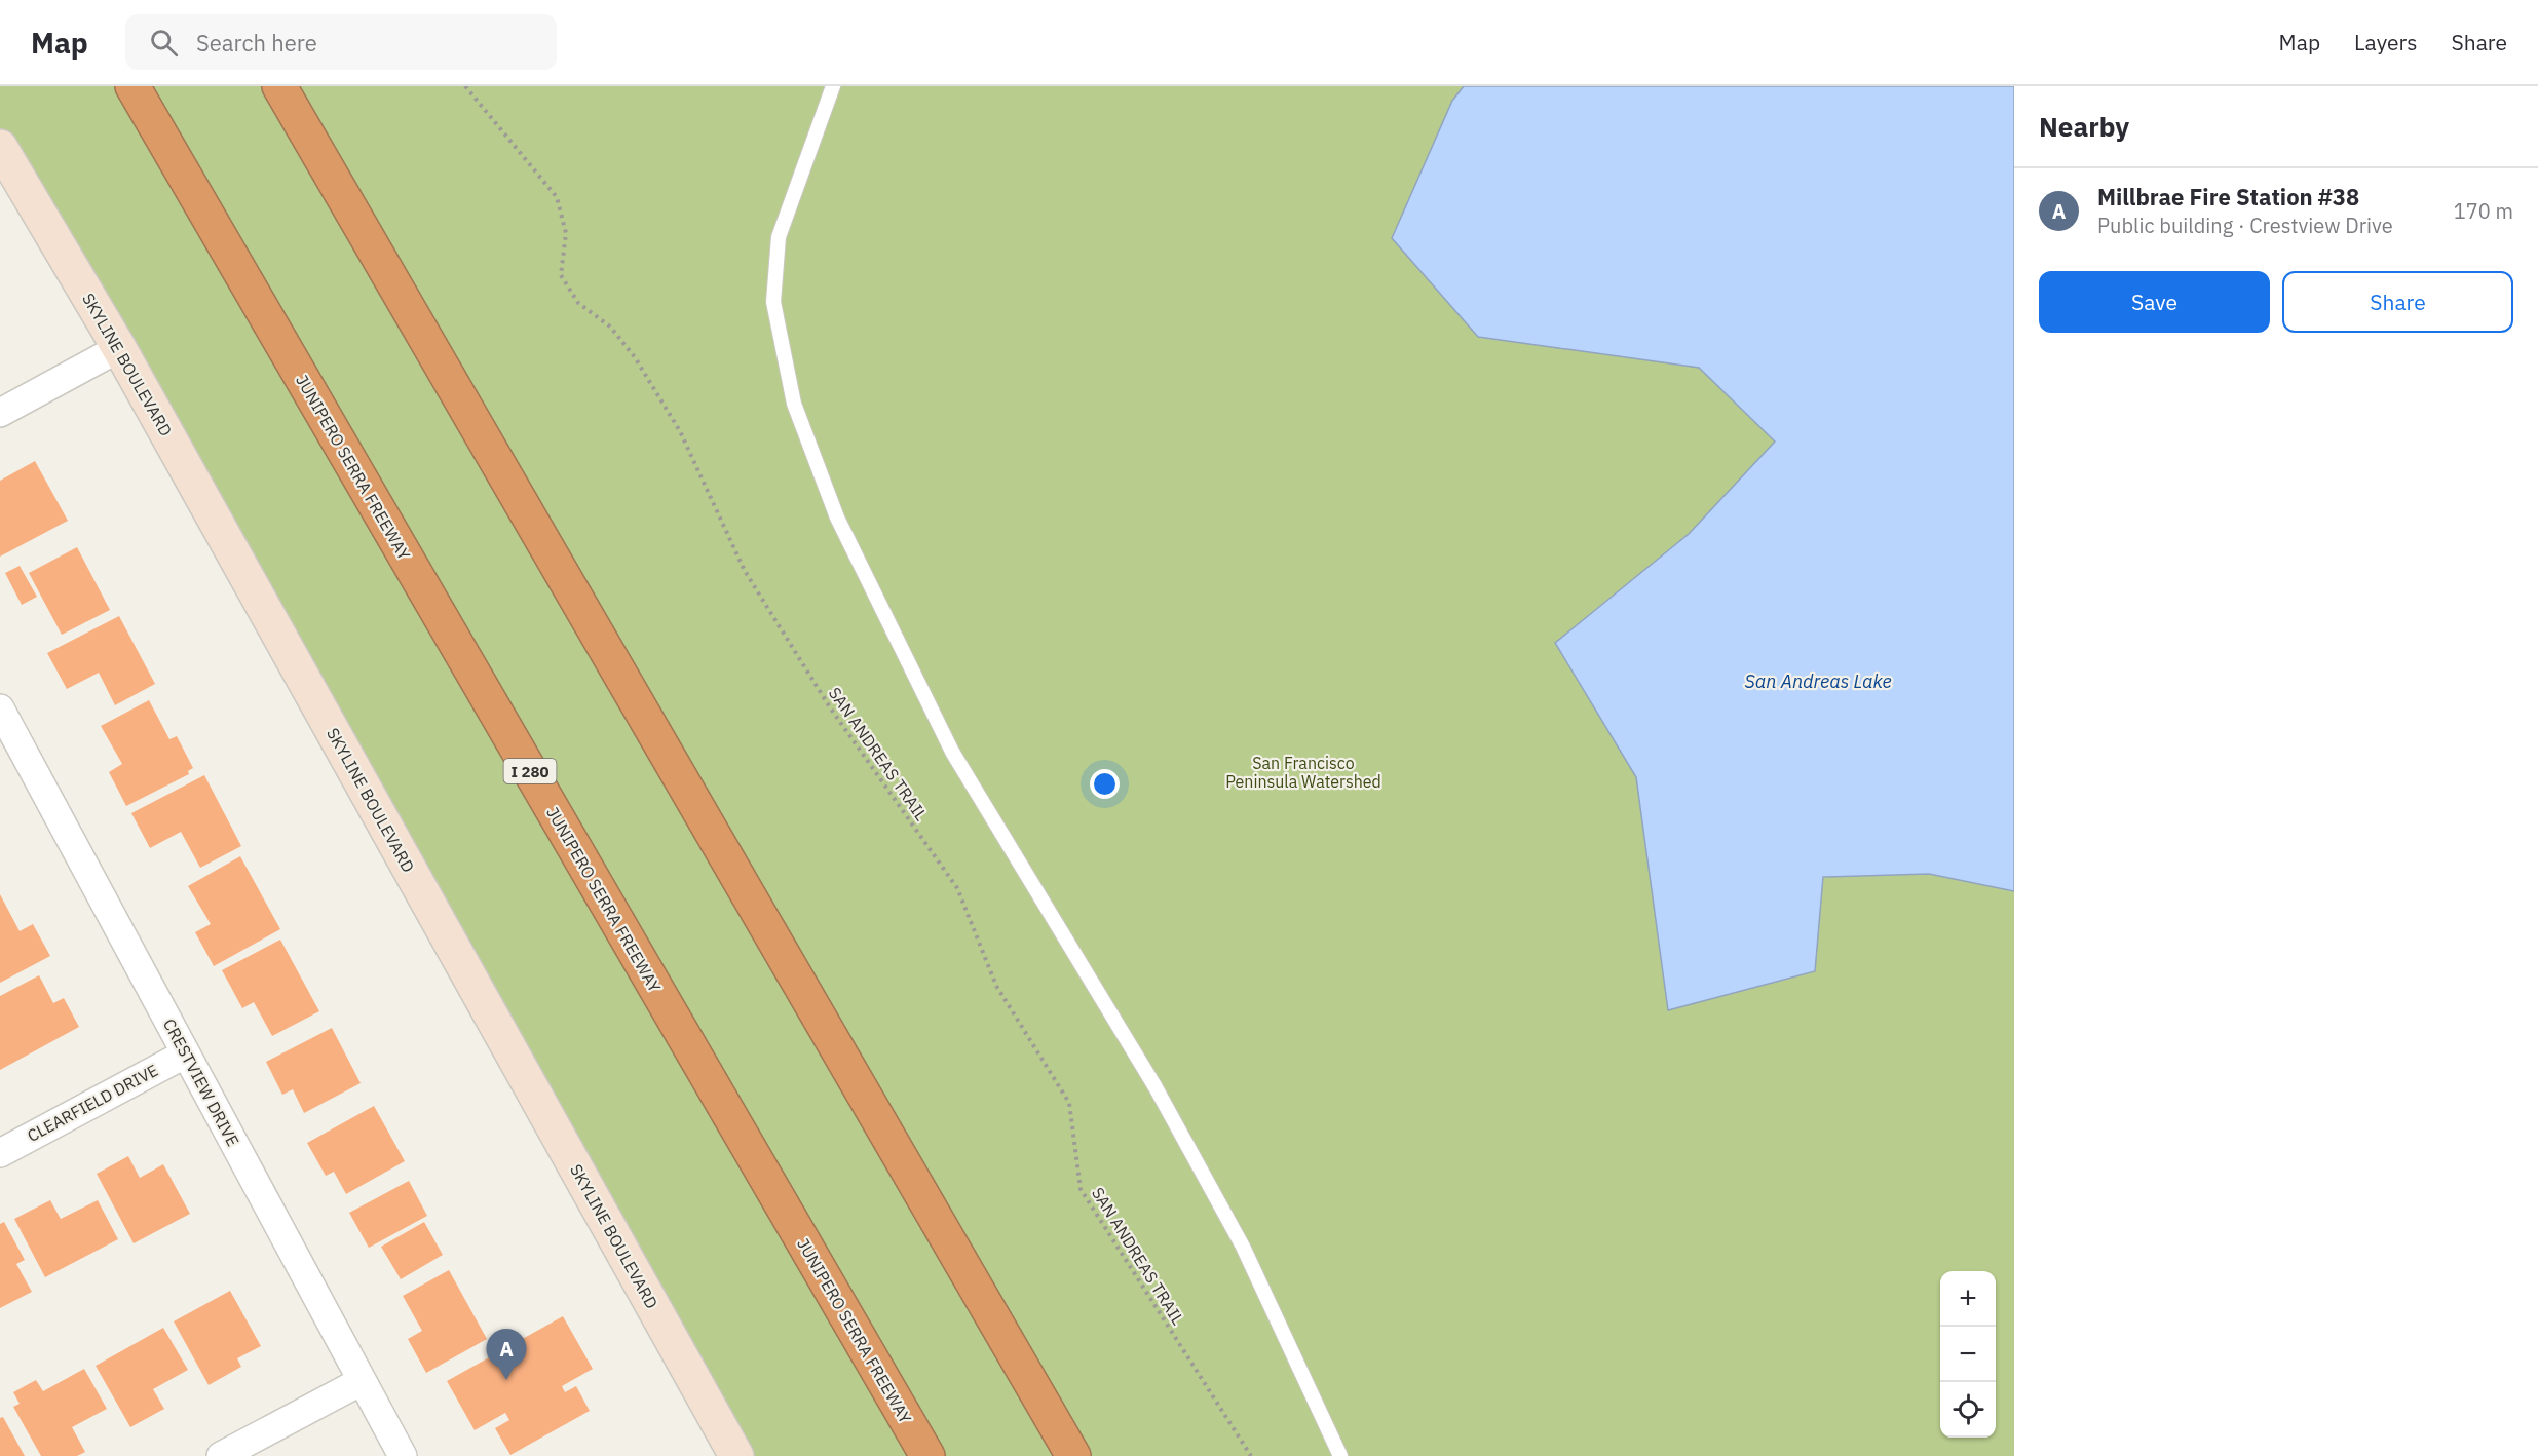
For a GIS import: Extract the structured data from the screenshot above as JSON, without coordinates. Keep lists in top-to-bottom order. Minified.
{"streets":{"highway":["JUNIPERO SERRA FREEWAY","I 280"],"main road":["SKYLINE BOULEVARD"],"street":["CRESTVIEW DRIVE","CLEARFIELD DRIVE"],"path":["SAN ANDREAS TRAIL"]},"crossings":[["CRESTVIEW DRIVE","CLEARFIELD DRIVE"]],"water":["San Andreas Lake"],"parks":["San Francisco Peninsula Watershed"],"page":{"header":"Map","search":"Search here","nav":["Map","Layers","Share"],"heading":"Nearby","list":[{"mark":"A","name":"Millbrae Fire Station #38","note":"Public building · Crestview Drive","value":"170 m"}],"buttons":["Save","Share"],"map_buttons":["+","−"],"pins":"A"}}
